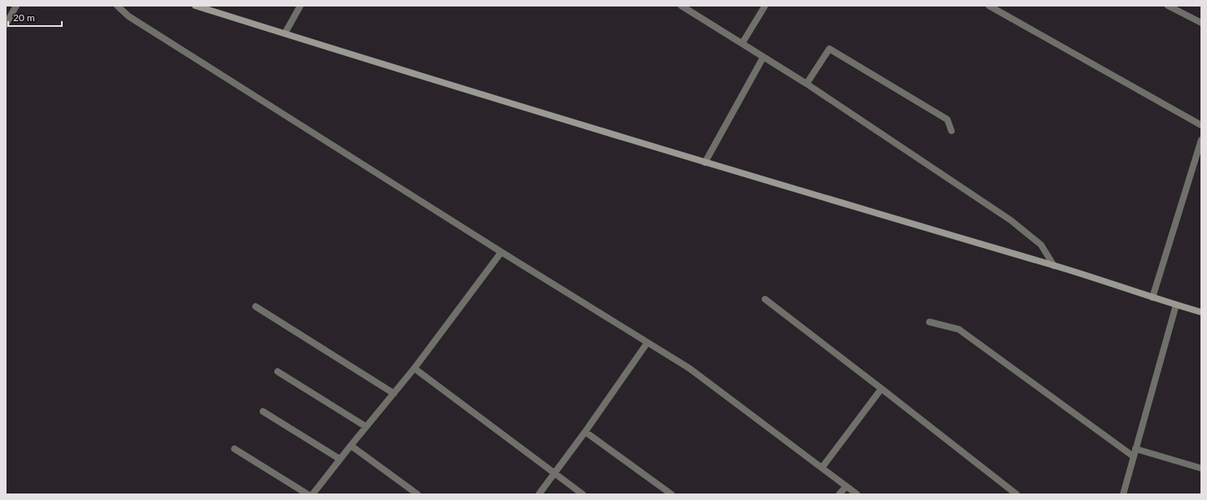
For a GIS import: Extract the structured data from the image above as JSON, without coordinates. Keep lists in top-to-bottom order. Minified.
{"scale_bar":"20 m"}
